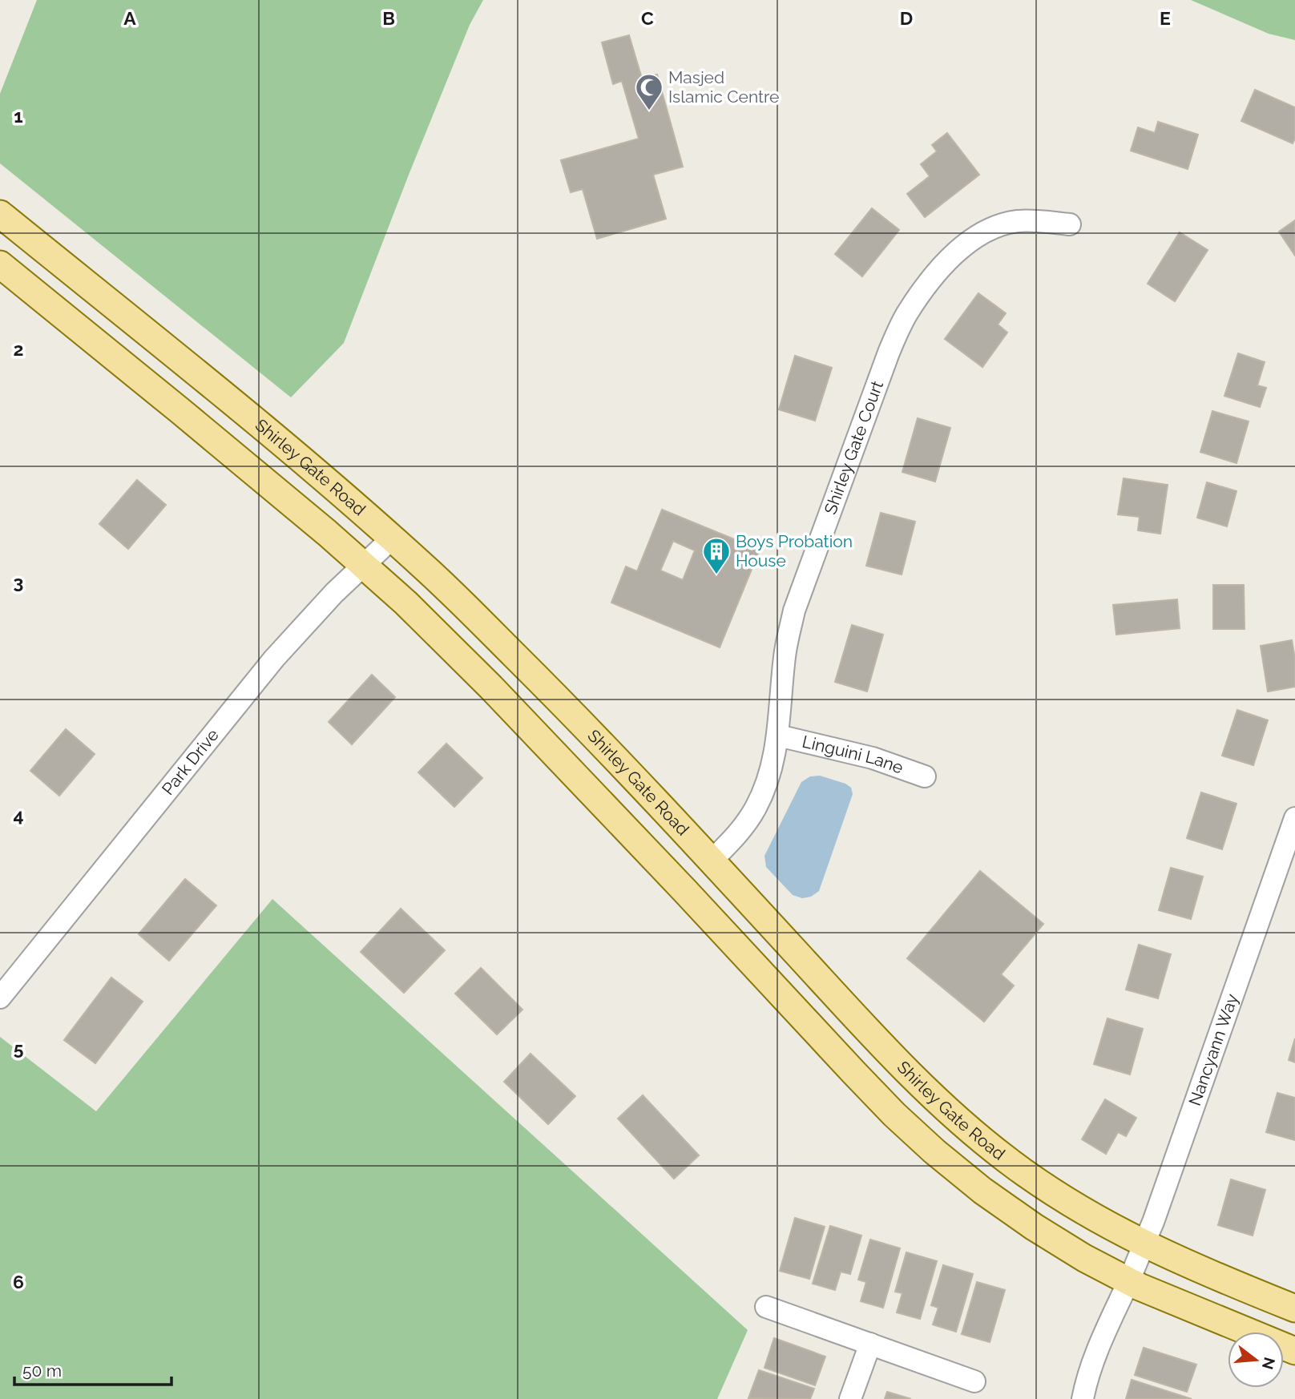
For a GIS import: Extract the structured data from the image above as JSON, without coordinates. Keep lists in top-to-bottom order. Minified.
{"streets":{"main road":["Shirley Gate Road"],"street":["Shirley Gate Court","Linguini Lane","Park Drive","Nancyann Way"]},"crossings":[["Shirley Gate Court","Shirley Gate Road"],["Shirley Gate Court","Linguini Lane"],["Shirley Gate Road","Park Drive"],["Shirley Gate Road","Nancyann Way"]],"places":{"mosque":["Masjed Islamic Centre"],"building":["Boys Probation House"]},"scale_bar":"50 m","north":"right","grid":{"columns":["A","B","C","D","E"],"rows":["1","2","3","4","5","6"]}}
